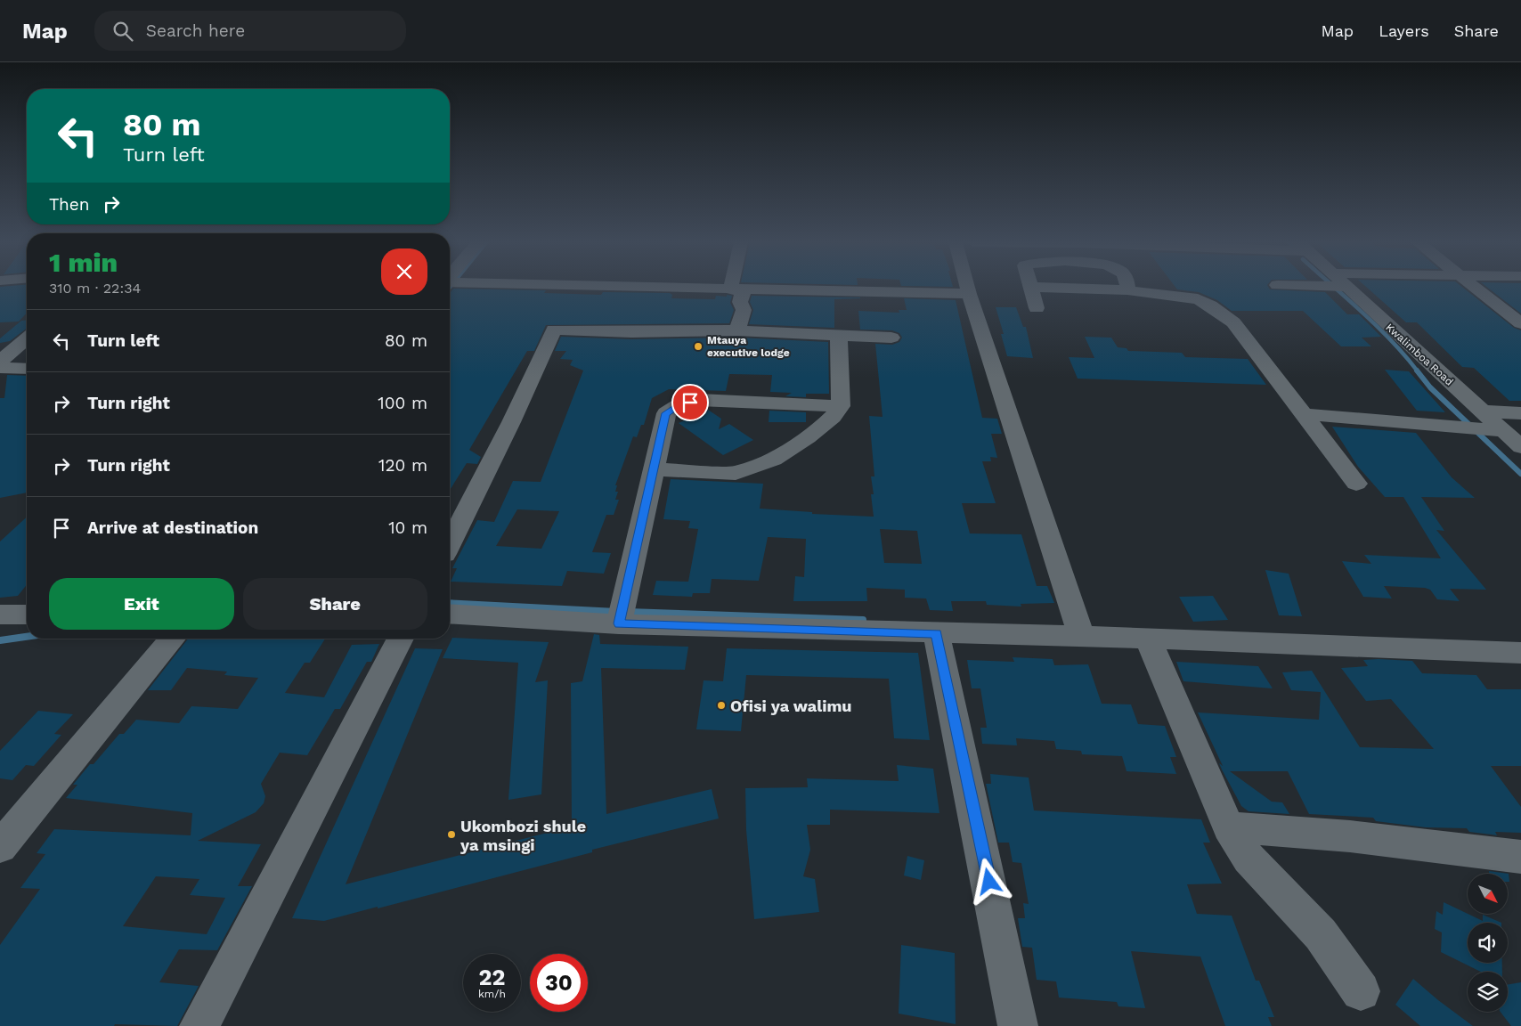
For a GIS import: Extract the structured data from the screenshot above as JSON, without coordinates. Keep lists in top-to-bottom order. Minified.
{"streets":{"street":["Kwalimboa Road"]},"places":["Mtauya executive lodge","Ofisi ya walimu","Ukombozi shule ya msingi"],"north":"bottom right","page":{"header":"Map","search":"Search here","nav":["Map","Layers","Share"],"turn":["80 m","Turn left"],"then":"Then","heading":["1 min","310 m · 22:34"],"list":[{"name":"Turn left","value":"80 m"},{"name":"Turn right","value":"100 m"},{"name":"Turn right","value":"120 m"},{"name":"Arrive at destination","value":"10 m"}],"buttons":["Exit","Share"],"speed":"22 km/h","limit":"30"}}
